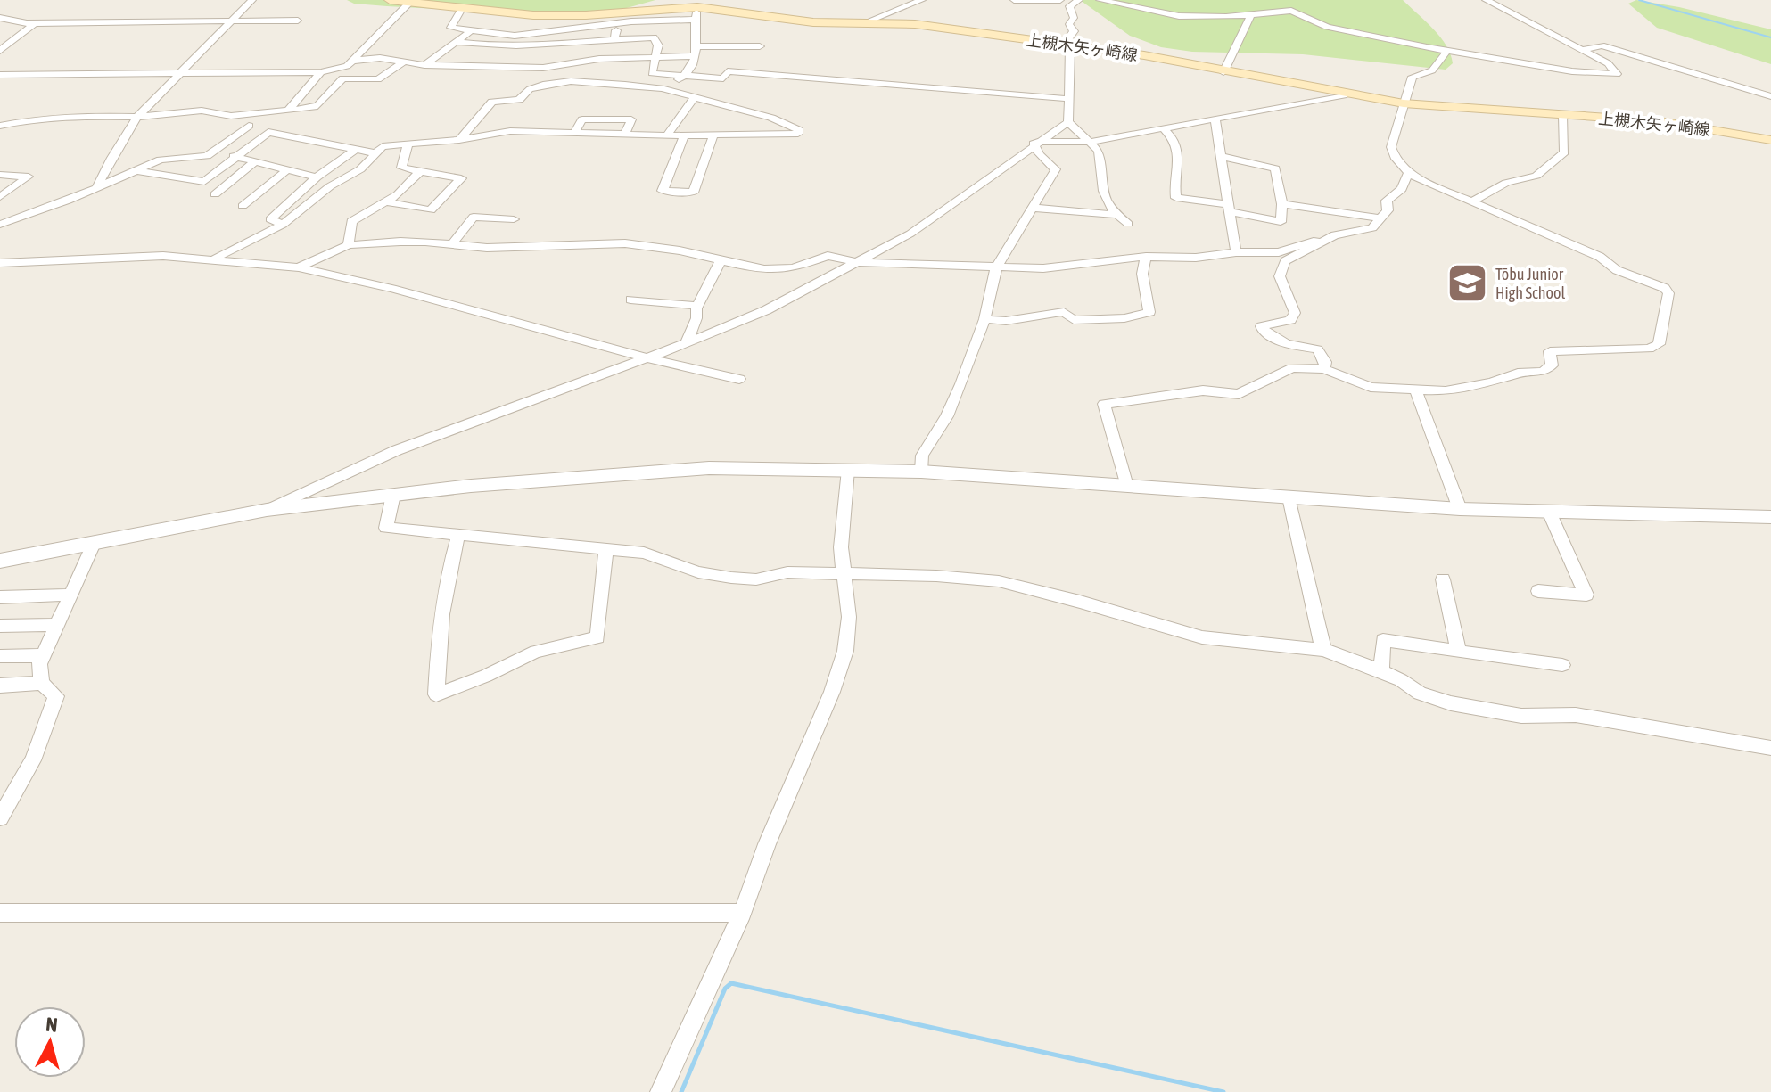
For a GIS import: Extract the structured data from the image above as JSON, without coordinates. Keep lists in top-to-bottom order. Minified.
{"streets":{"main road":["上槻木矢ヶ崎線"]},"places":{"school or university":["Tōbu Junior High School"]},"north":"top"}
